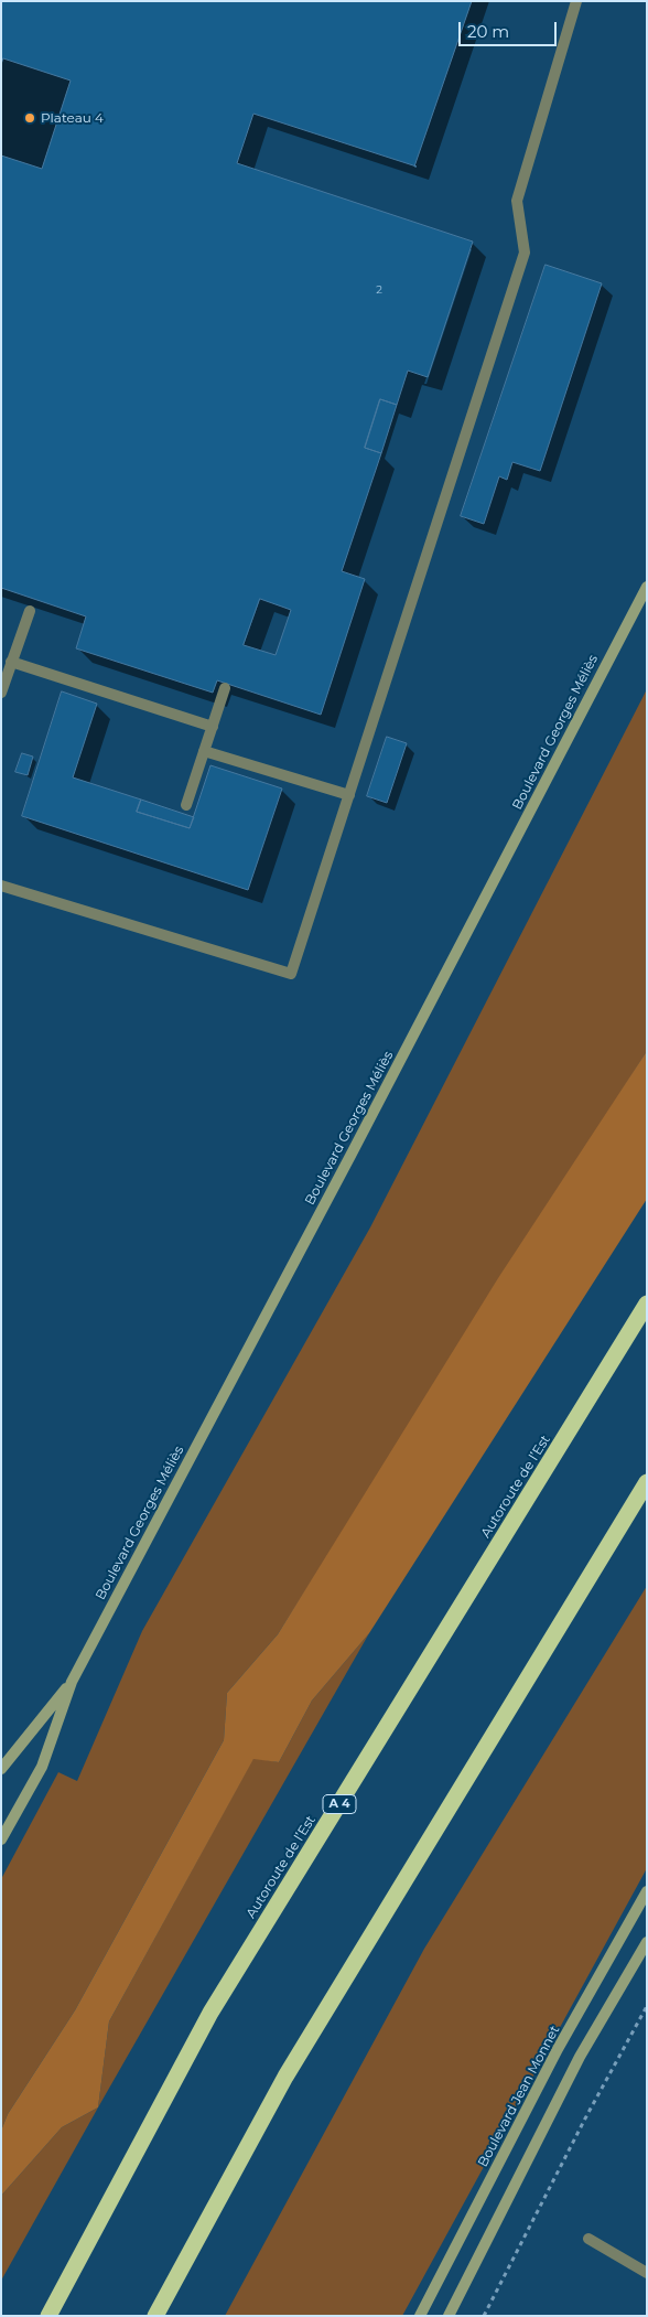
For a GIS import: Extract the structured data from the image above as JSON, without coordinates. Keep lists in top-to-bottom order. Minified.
{"streets":{"highway":["Autoroute de l’Est","A 4"],"main road":["Boulevard Georges Méliès","Boulevard Jean Monnet"]},"places":["Plateau 4"],"house_numbers":["2"],"scale_bar":"20 m"}
